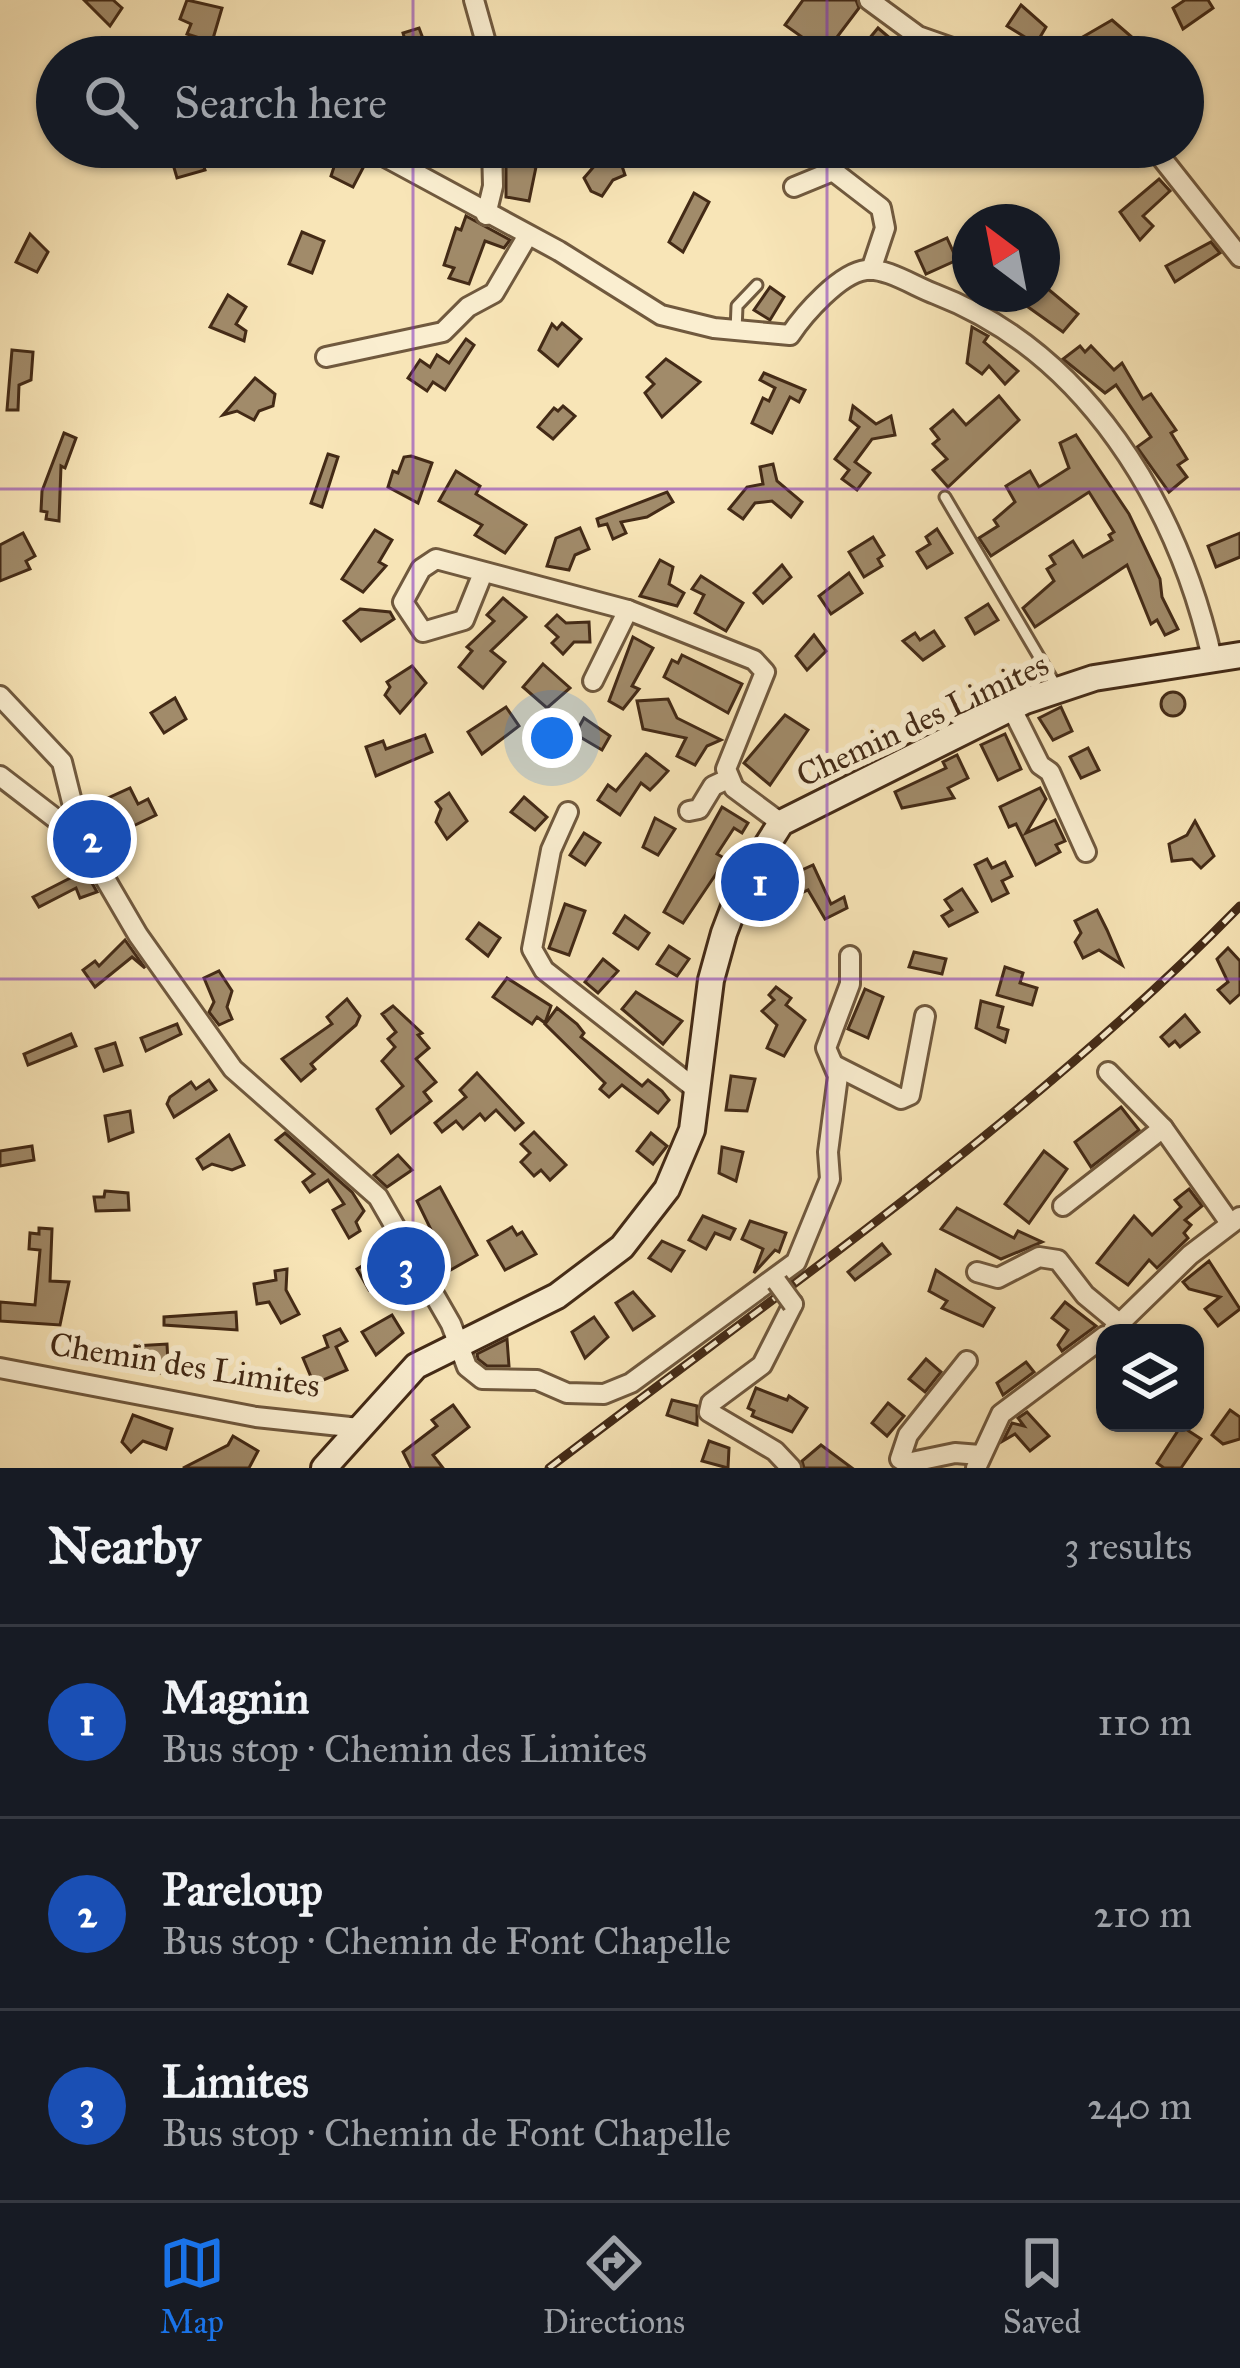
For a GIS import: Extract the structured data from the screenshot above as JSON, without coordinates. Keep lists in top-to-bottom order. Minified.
{"streets":{"street":["Chemin des Limites"]},"north":"top left","page":{"search":"Search here","pins":["2","1","3"],"heading":["Nearby","3 results"],"list":[{"mark":"1","name":"Magnin","note":"Bus stop · Chemin des Limites","value":"110 m"},{"mark":"2","name":"Pareloup","note":"Bus stop · Chemin de Font Chapelle","value":"210 m"},{"mark":"3","name":"Limites","note":"Bus stop · Chemin de Font Chapelle","value":"240 m"}],"nav":["Map","Directions","Saved"]}}
